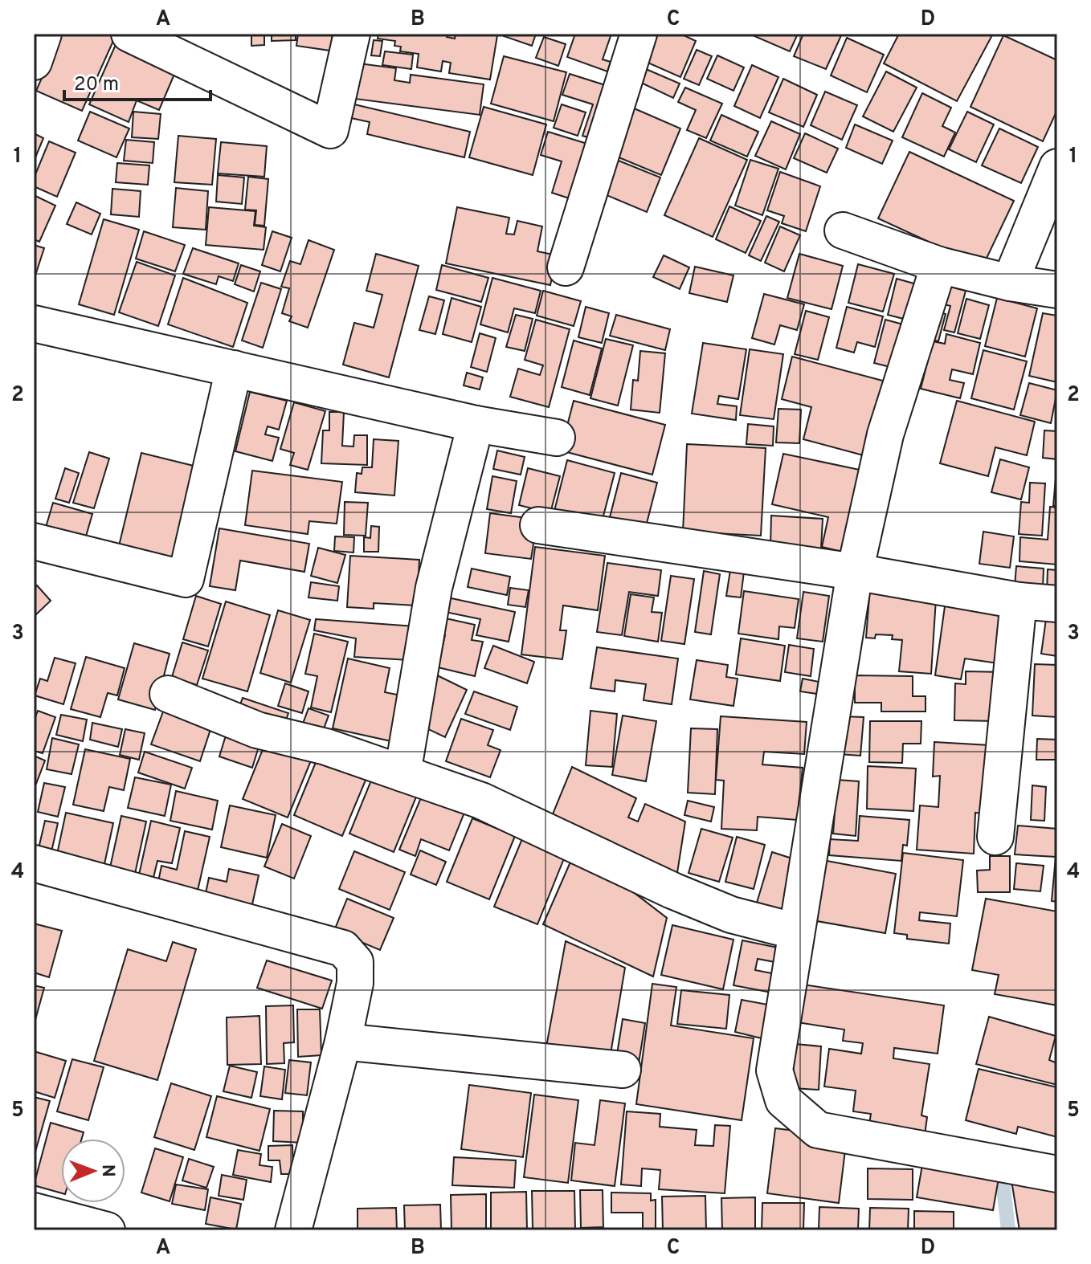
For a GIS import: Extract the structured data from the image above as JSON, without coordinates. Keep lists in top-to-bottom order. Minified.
{"scale_bar":"20 m","north":"right","grid":{"columns":["A","B","C","D"],"rows":["1","2","3","4","5"]}}
